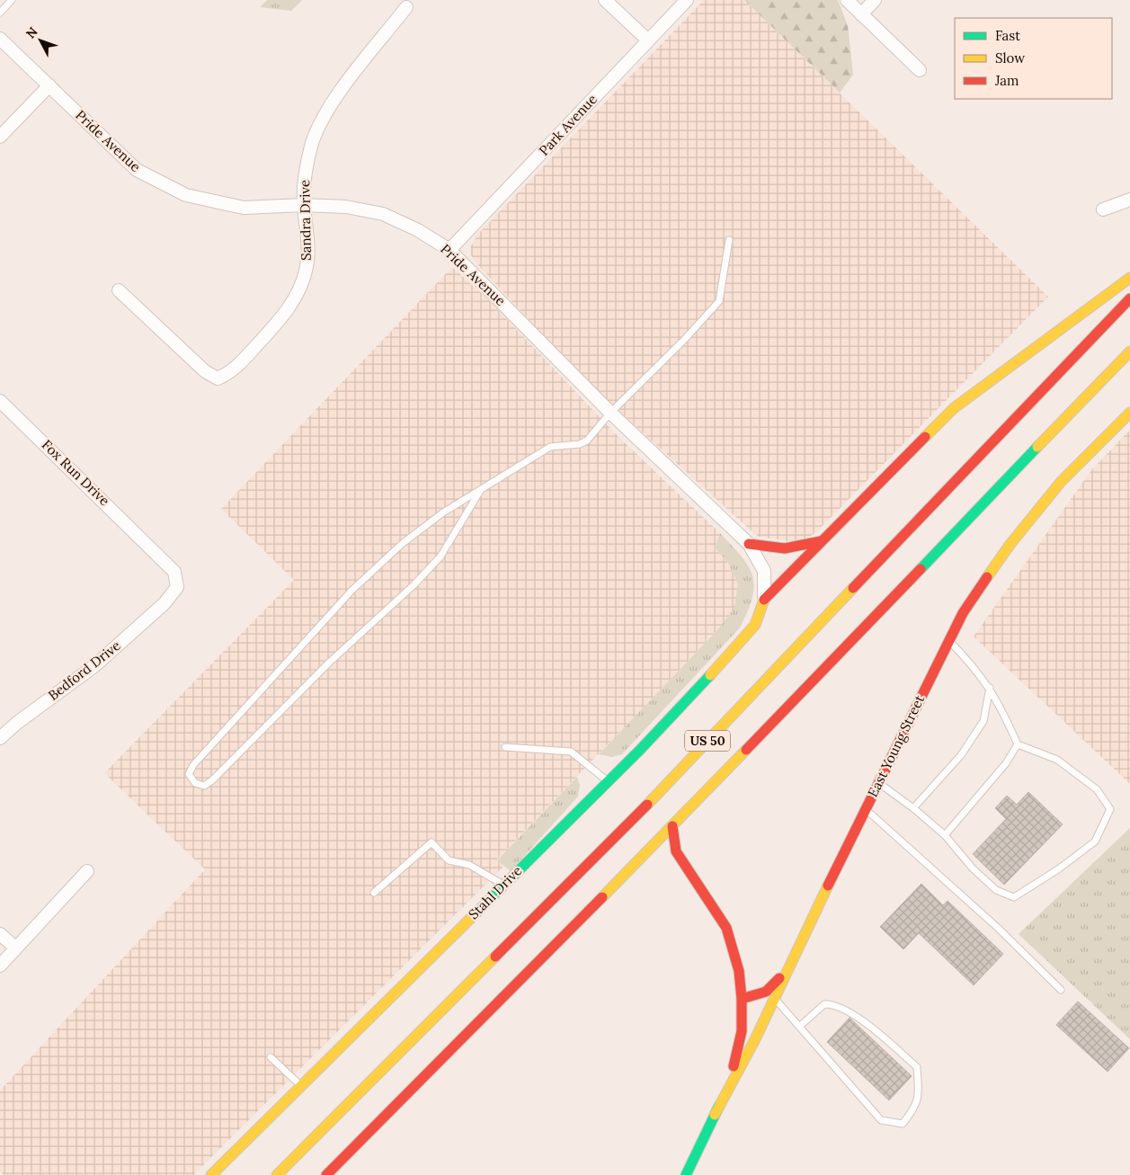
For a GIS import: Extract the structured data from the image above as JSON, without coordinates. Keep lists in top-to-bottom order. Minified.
{"streets":{"main road":["US 50","East Young Street","Stahl Drive"],"street":["Park Avenue","Pride Avenue","Sandra Drive","Fox Run Drive","Bedford Drive"]},"crossings":[["Park Avenue","Pride Avenue"],["Pride Avenue","Sandra Drive"],["Pride Avenue","Stahl Drive"],["Fox Run Drive","Bedford Drive"],["US 50","East Young Street"]],"legend":["Fast","Slow","Jam"],"north":"top left"}
